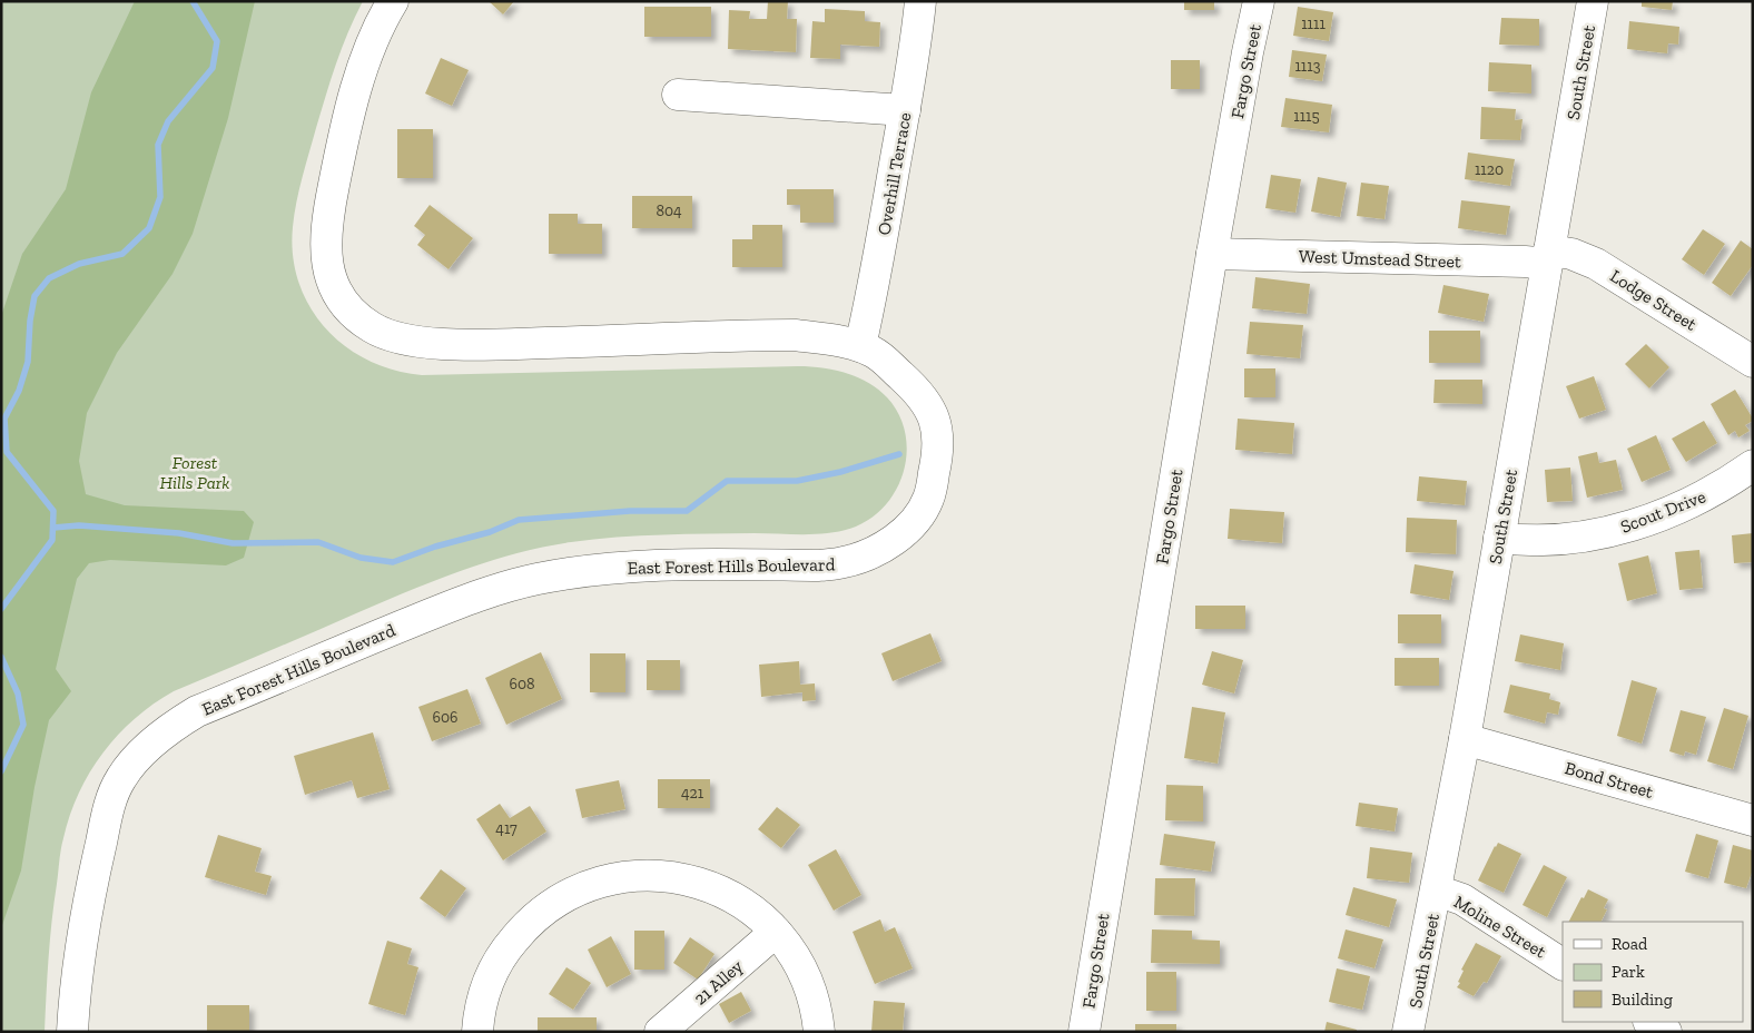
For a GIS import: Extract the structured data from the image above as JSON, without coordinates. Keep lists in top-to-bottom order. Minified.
{"streets":{"street":["Fargo Street","South Street","Overhill Terrace","West Umstead Street","Lodge Street","Scout Drive","East Forest Hills Boulevard","Bond Street","Moline Street","21 Alley"]},"crossings":[["Fargo Street","West Umstead Street"],["South Street","West Umstead Street"],["South Street","Lodge Street"],["South Street","Scout Drive"],["South Street","Bond Street"],["South Street","Moline Street"],["Overhill Terrace","East Forest Hills Boulevard"],["West Umstead Street","Lodge Street"]],"parks":["Forest Hills Park"],"house_numbers":["1111","1113","1115","1120","804","608","606","421","417"],"legend":["Road","Park","Building"]}
